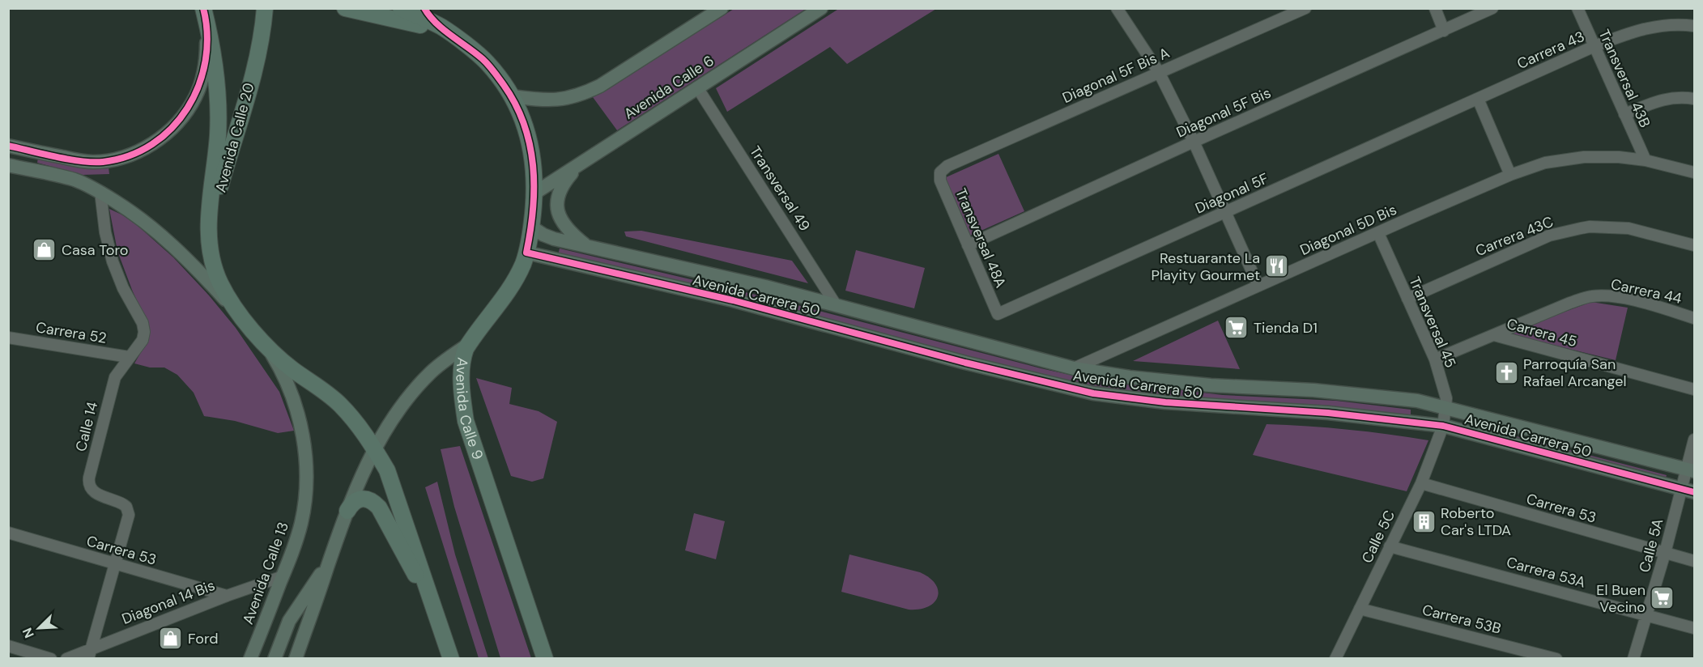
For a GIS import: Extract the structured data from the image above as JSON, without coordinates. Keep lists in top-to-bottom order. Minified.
{"streets":{"highway":["Avenida Calle 20","Avenida Calle 9"],"main road":["Avenida Calle 6","Avenida Carrera 50","Avenida Calle 13"],"street":["Carrera 43","Diagonal 5F Bis A","Transversal 43B","Diagonal 5F Bis","Transversal 49","Diagonal 5F","Diagonal 5D Bis","Carrera 43C","Transversal 48A","Carrera 44","Transversal 45","Carrera 52","Carrera 45","Calle 14","Carrera 53","Calle 5C","Calle 5A","Carrera 53A","Diagonal 14 Bis","Carrera 53B"]},"crossings":[["Carrera 43","Transversal 43B"],["Carrera 43","Diagonal 5F"],["Diagonal 5F Bis A","Transversal 48A"],["Transversal 43B","Diagonal 5D Bis"],["Avenida Calle 6","Transversal 49"],["Avenida Calle 6","Avenida Calle 9"],["Diagonal 5F Bis","Transversal 48A"],["Avenida Calle 20","Avenida Calle 13"],["Transversal 49","Avenida Carrera 50"],["Diagonal 5F","Transversal 48A"],["Diagonal 5D Bis","Avenida Carrera 50"],["Diagonal 5D Bis","Transversal 45"],["Carrera 43C","Transversal 45"],["Carrera 44","Carrera 45"],["Avenida Carrera 50","Transversal 45"],["Avenida Carrera 50","Avenida Calle 9"],["Avenida Carrera 50","Calle 5C"],["Avenida Carrera 50","Calle 5A"],["Transversal 45","Calle 5C"],["Carrera 52","Calle 14"],["Calle 14","Carrera 53"],["Calle 14","Diagonal 14 Bis"],["Carrera 53","Calle 5C"],["Carrera 53","Calle 5A"],["Carrera 53","Diagonal 14 Bis"],["Calle 5C","Carrera 53A"],["Calle 5C","Carrera 53B"],["Calle 5A","Carrera 53A"],["Avenida Calle 13","Diagonal 14 Bis"]],"places":{"shop":["Casa Toro","Ford"],"restaurant":["Restuarante La Playity Gourmet"],"supermarket":["Tienda D1","El Buen Vecino"],"church":["Parroquía San Rafael Arcangel"],"building":["Roberto Car's LTDA"]},"north":"bottom left"}
